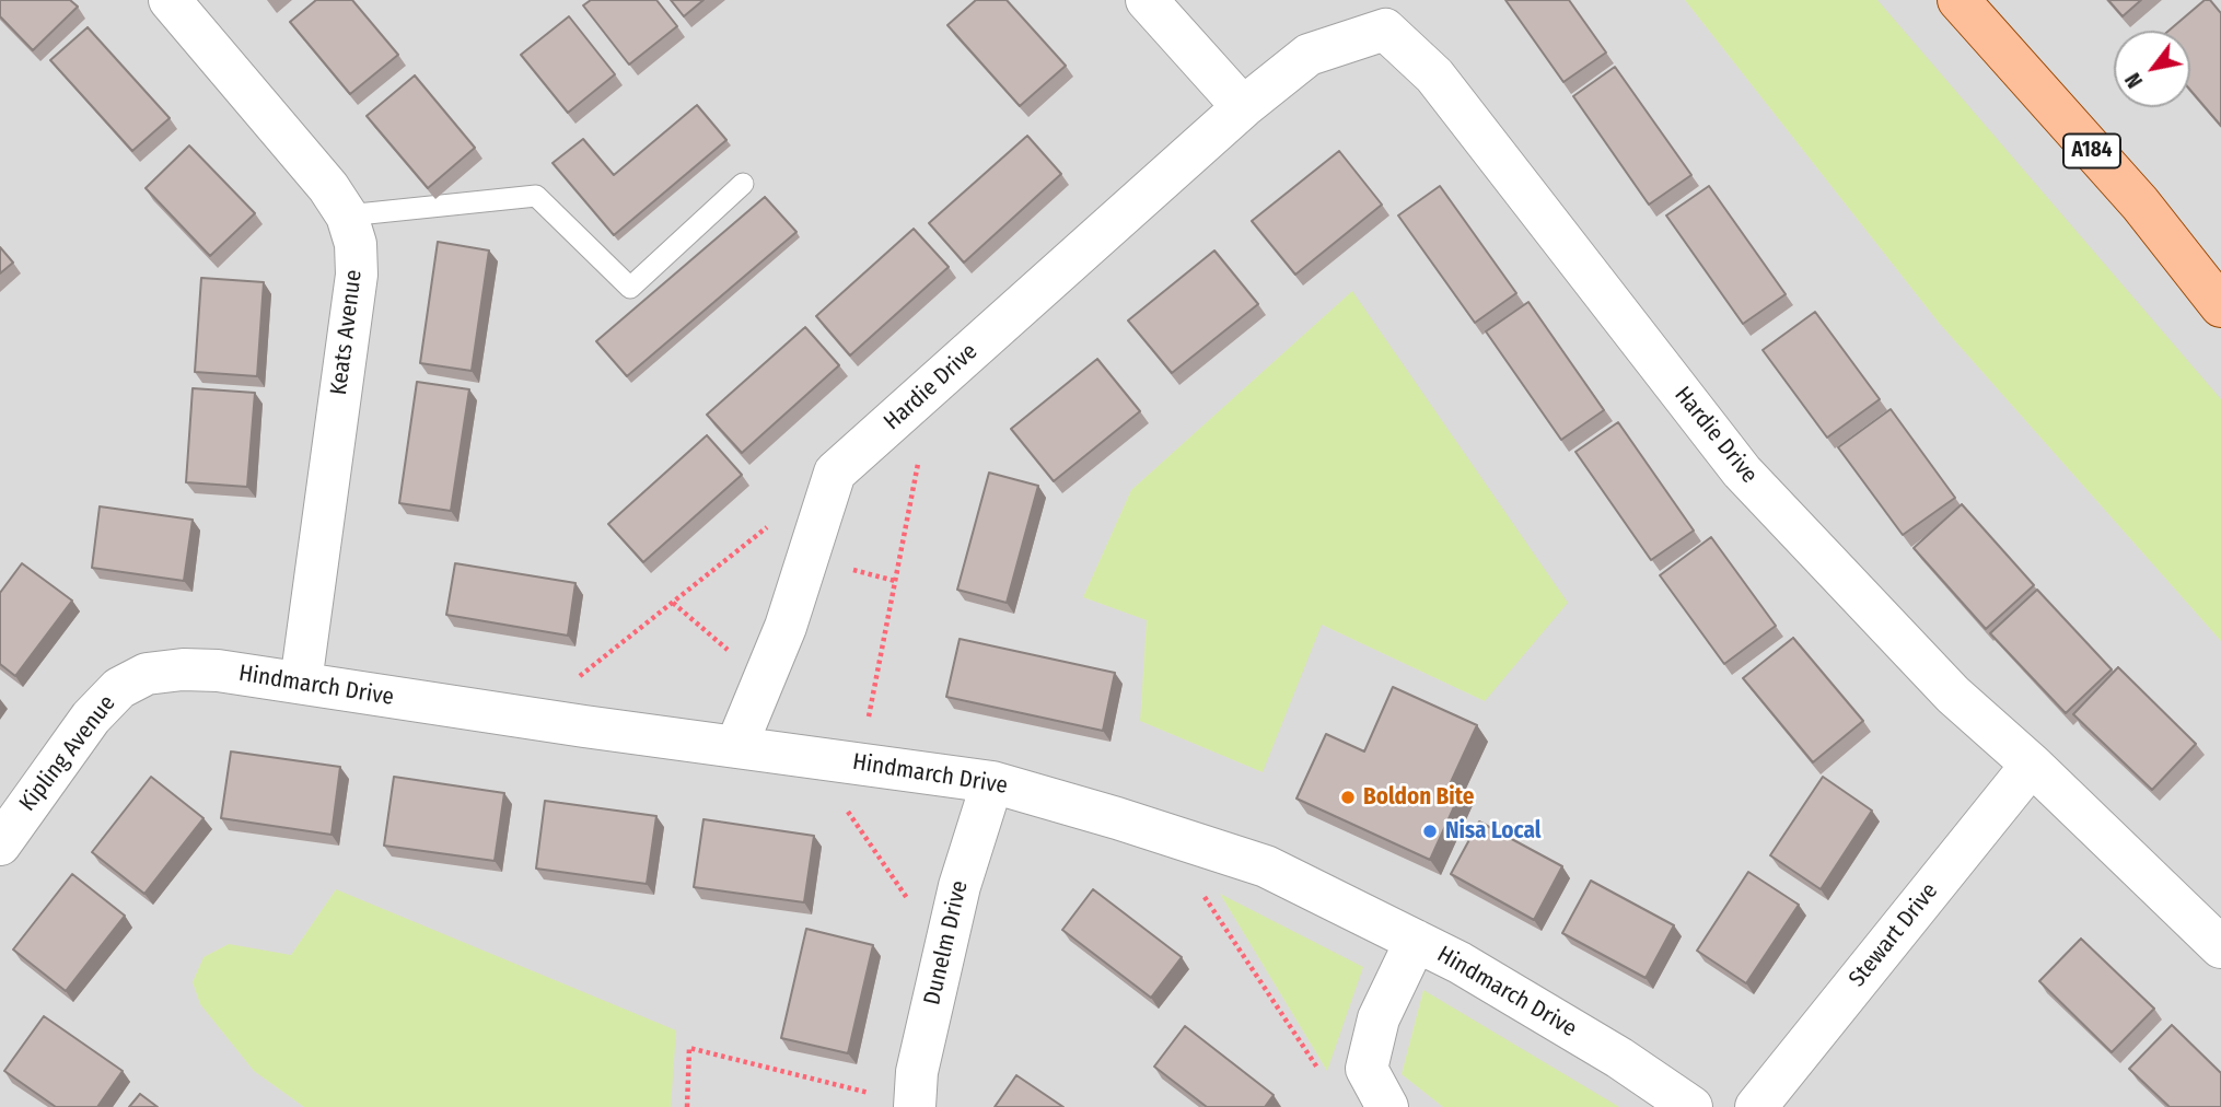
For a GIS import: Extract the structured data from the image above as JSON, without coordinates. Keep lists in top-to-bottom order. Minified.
{"streets":{"main road":["A184"],"street":["Keats Avenue","Hardie Drive","Hindmarch Drive","Kipling Avenue","Stewart Drive","Dunelm Drive"]},"crossings":[["Keats Avenue","Hindmarch Drive"],["Hardie Drive","Hindmarch Drive"],["Hardie Drive","Stewart Drive"],["Hindmarch Drive","Kipling Avenue"],["Hindmarch Drive","Dunelm Drive"]],"places":["Boldon Bite","Nisa Local"],"north":"bottom left"}
